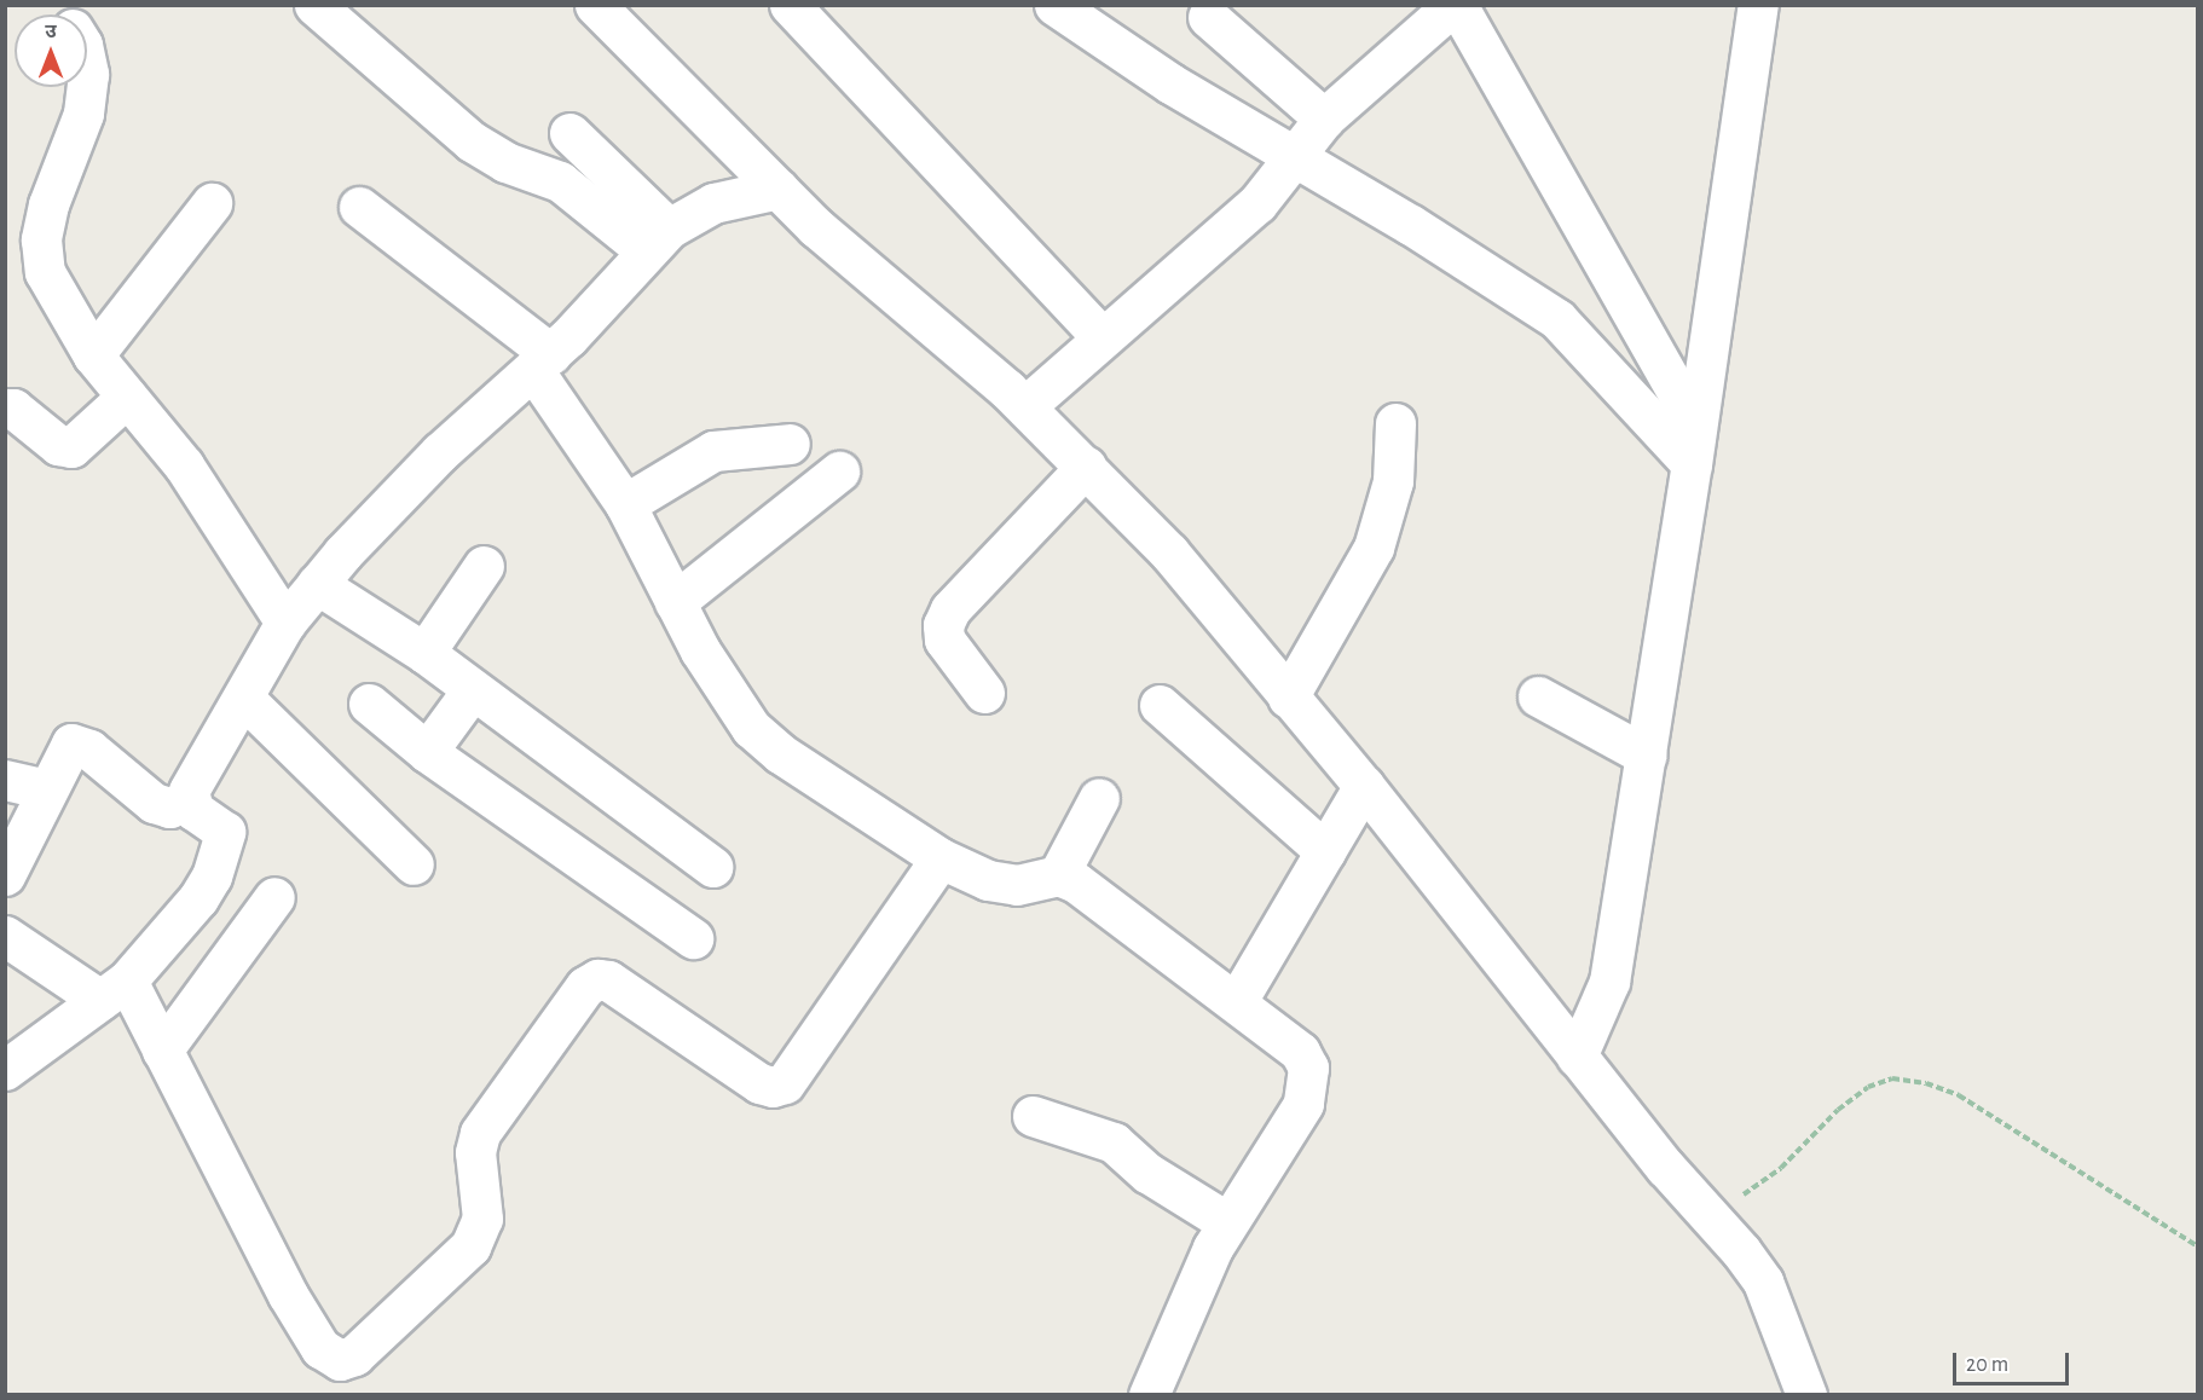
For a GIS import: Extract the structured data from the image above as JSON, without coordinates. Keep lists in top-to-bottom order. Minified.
{"scale_bar":"20 m","north":"top"}
